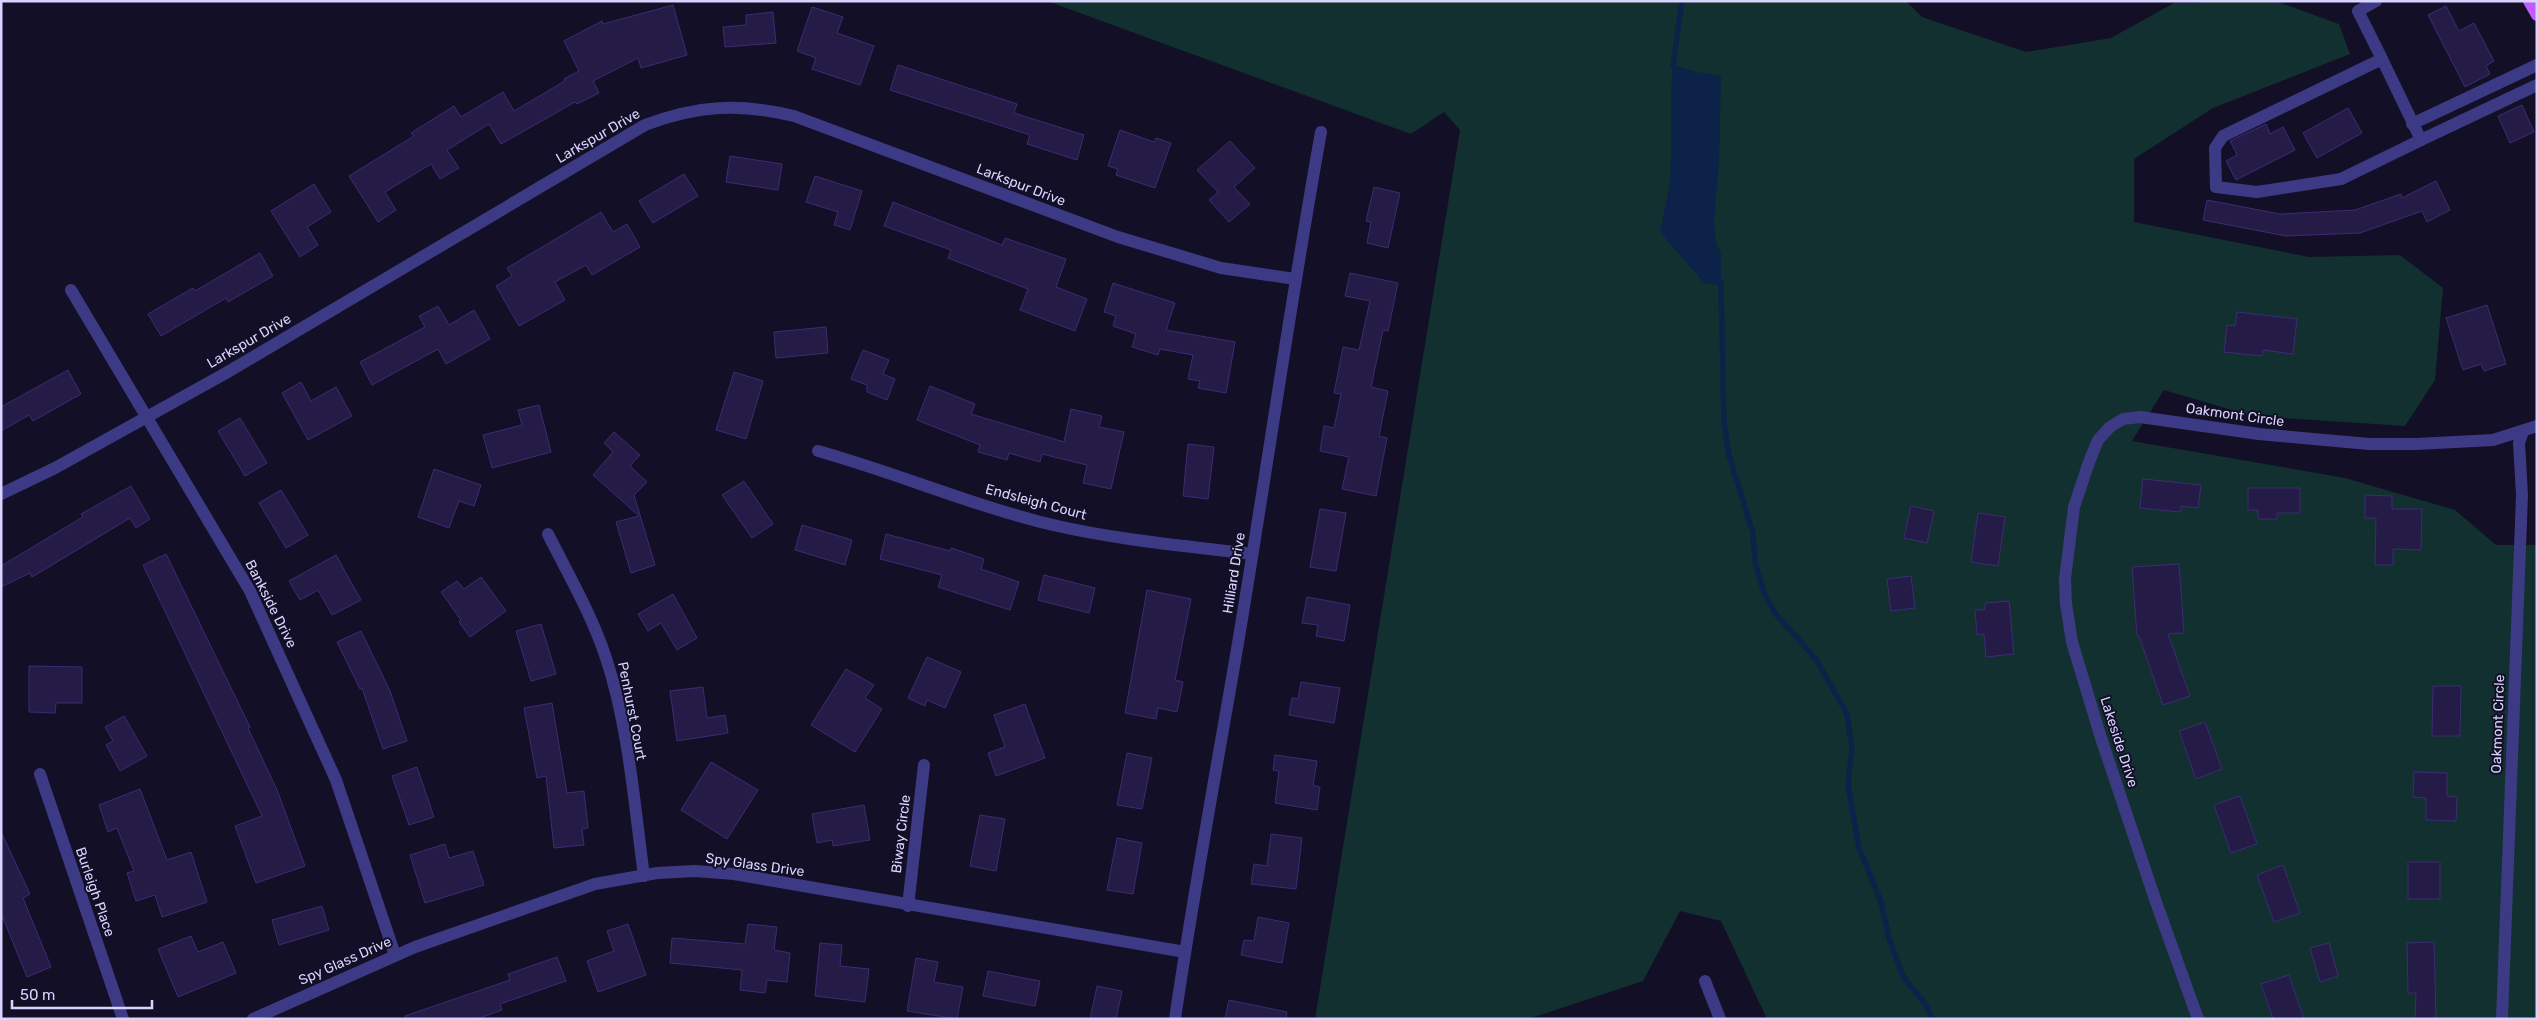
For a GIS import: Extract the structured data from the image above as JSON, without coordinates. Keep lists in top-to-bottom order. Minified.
{"streets":{"street":["Larkspur Drive","Oakmont Circle","Endsleigh Court","Hilliard Drive","Bankside Drive","Penhurst Court","Lakeside Drive","Biway Circle","Spy Glass Drive","Burleigh Place"]},"crossings":[["Larkspur Drive","Hilliard Drive"],["Larkspur Drive","Bankside Drive"],["Oakmont Circle","Lakeside Drive"],["Endsleigh Court","Hilliard Drive"],["Hilliard Drive","Spy Glass Drive"],["Bankside Drive","Spy Glass Drive"],["Penhurst Court","Spy Glass Drive"],["Biway Circle","Spy Glass Drive"]],"scale_bar":"50 m"}
